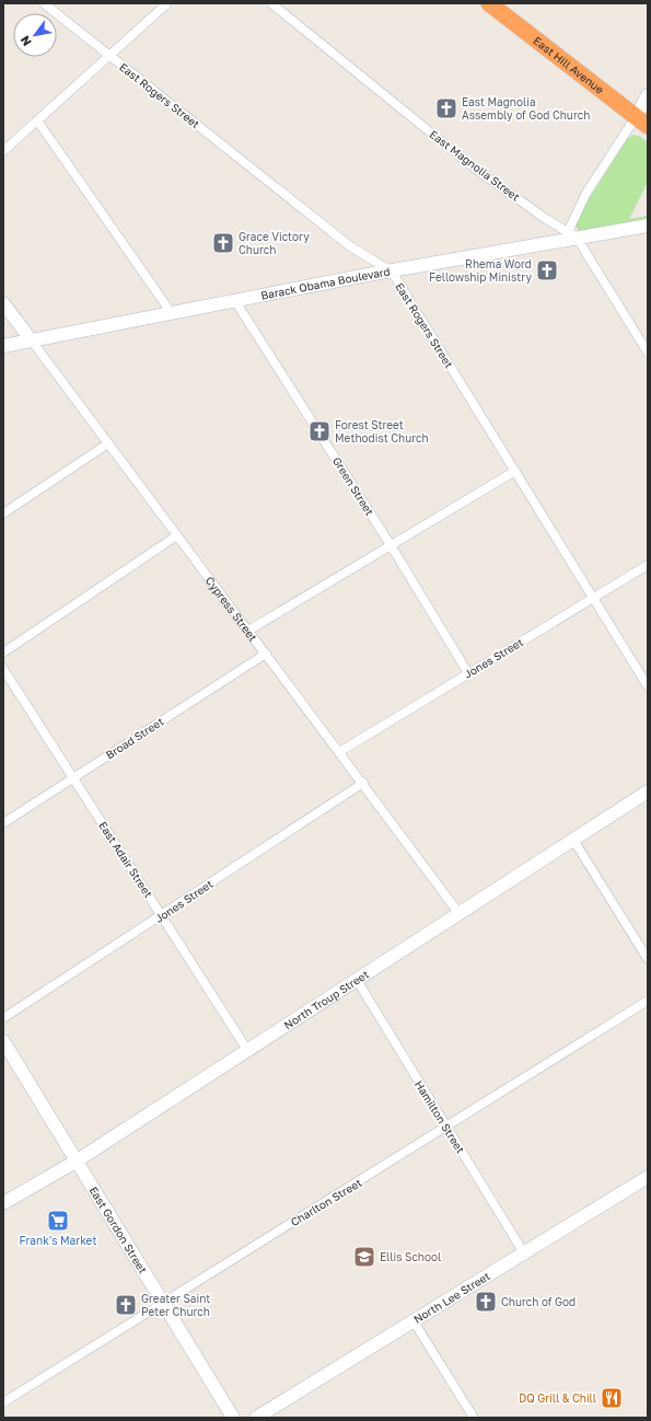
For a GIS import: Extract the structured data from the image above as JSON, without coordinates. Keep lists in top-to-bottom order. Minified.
{"streets":{"highway":["East Hill Avenue"],"street":["East Rogers Street","East Magnolia Street","Barack Obama Boulevard","Green Street","Cypress Street","Jones Street","Broad Street","East Adair Street","North Troup Street","Hamilton Street","Charlton Street","East Gordon Street","North Lee Street"]},"crossings":[["East Rogers Street","Barack Obama Boulevard"],["East Rogers Street","Jones Street"],["East Magnolia Street","Barack Obama Boulevard"],["Barack Obama Boulevard","Green Street"],["Barack Obama Boulevard","Cypress Street"],["Green Street","Jones Street"],["Cypress Street","Jones Street"],["Cypress Street","Broad Street"],["Cypress Street","North Troup Street"],["Jones Street","East Adair Street"],["Broad Street","East Adair Street"],["East Adair Street","North Troup Street"],["North Troup Street","Hamilton Street"],["North Troup Street","East Gordon Street"],["Hamilton Street","Charlton Street"],["Hamilton Street","North Lee Street"],["Charlton Street","East Gordon Street"]],"places":{"church":["East Magnolia Assembly of God Church","Grace Victory Church","Rhema Word Fellowship Ministry","Forest Street Methodist Church","Church of God","Greater Saint Peter Church"],"supermarket":["Frank's Market"],"school or university":["Ellis School"],"restaurant":["DQ Grill & Chill"]},"north":"bottom left"}
